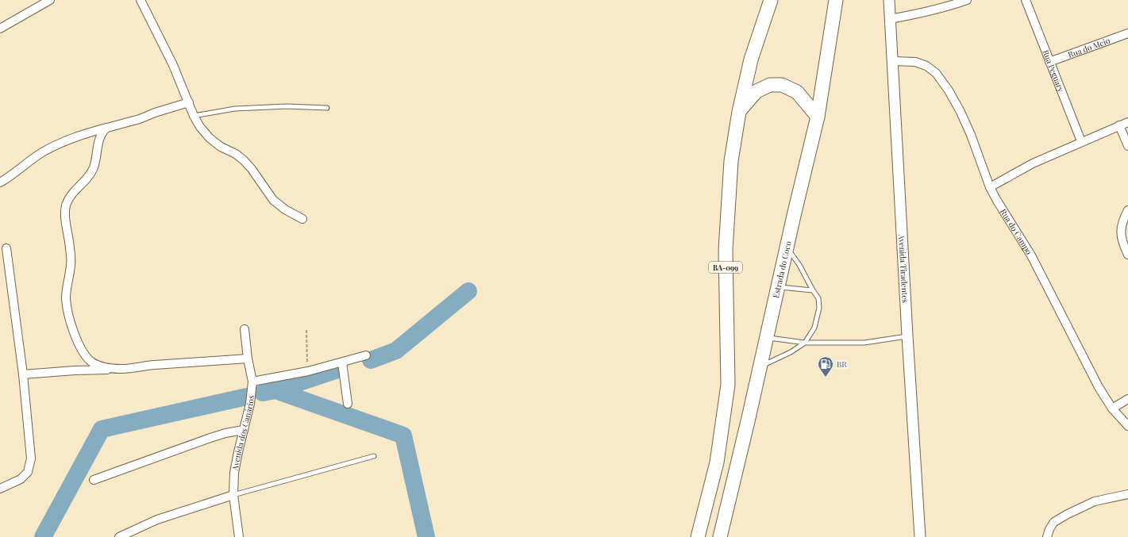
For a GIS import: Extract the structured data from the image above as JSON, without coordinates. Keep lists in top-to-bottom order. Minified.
{"streets":{"highway":["BA-099","Estrada do Coco"],"street":["Rua do Meio","Rua Peguary","Rua do Campo","Avenida Tiradentes","Avenida dos Canários"]},"crossings":[["Rua do Meio","Rua Peguary"],["Rua do Campo","Avenida Tiradentes"]],"places":{"fuel station":["BR"]}}
